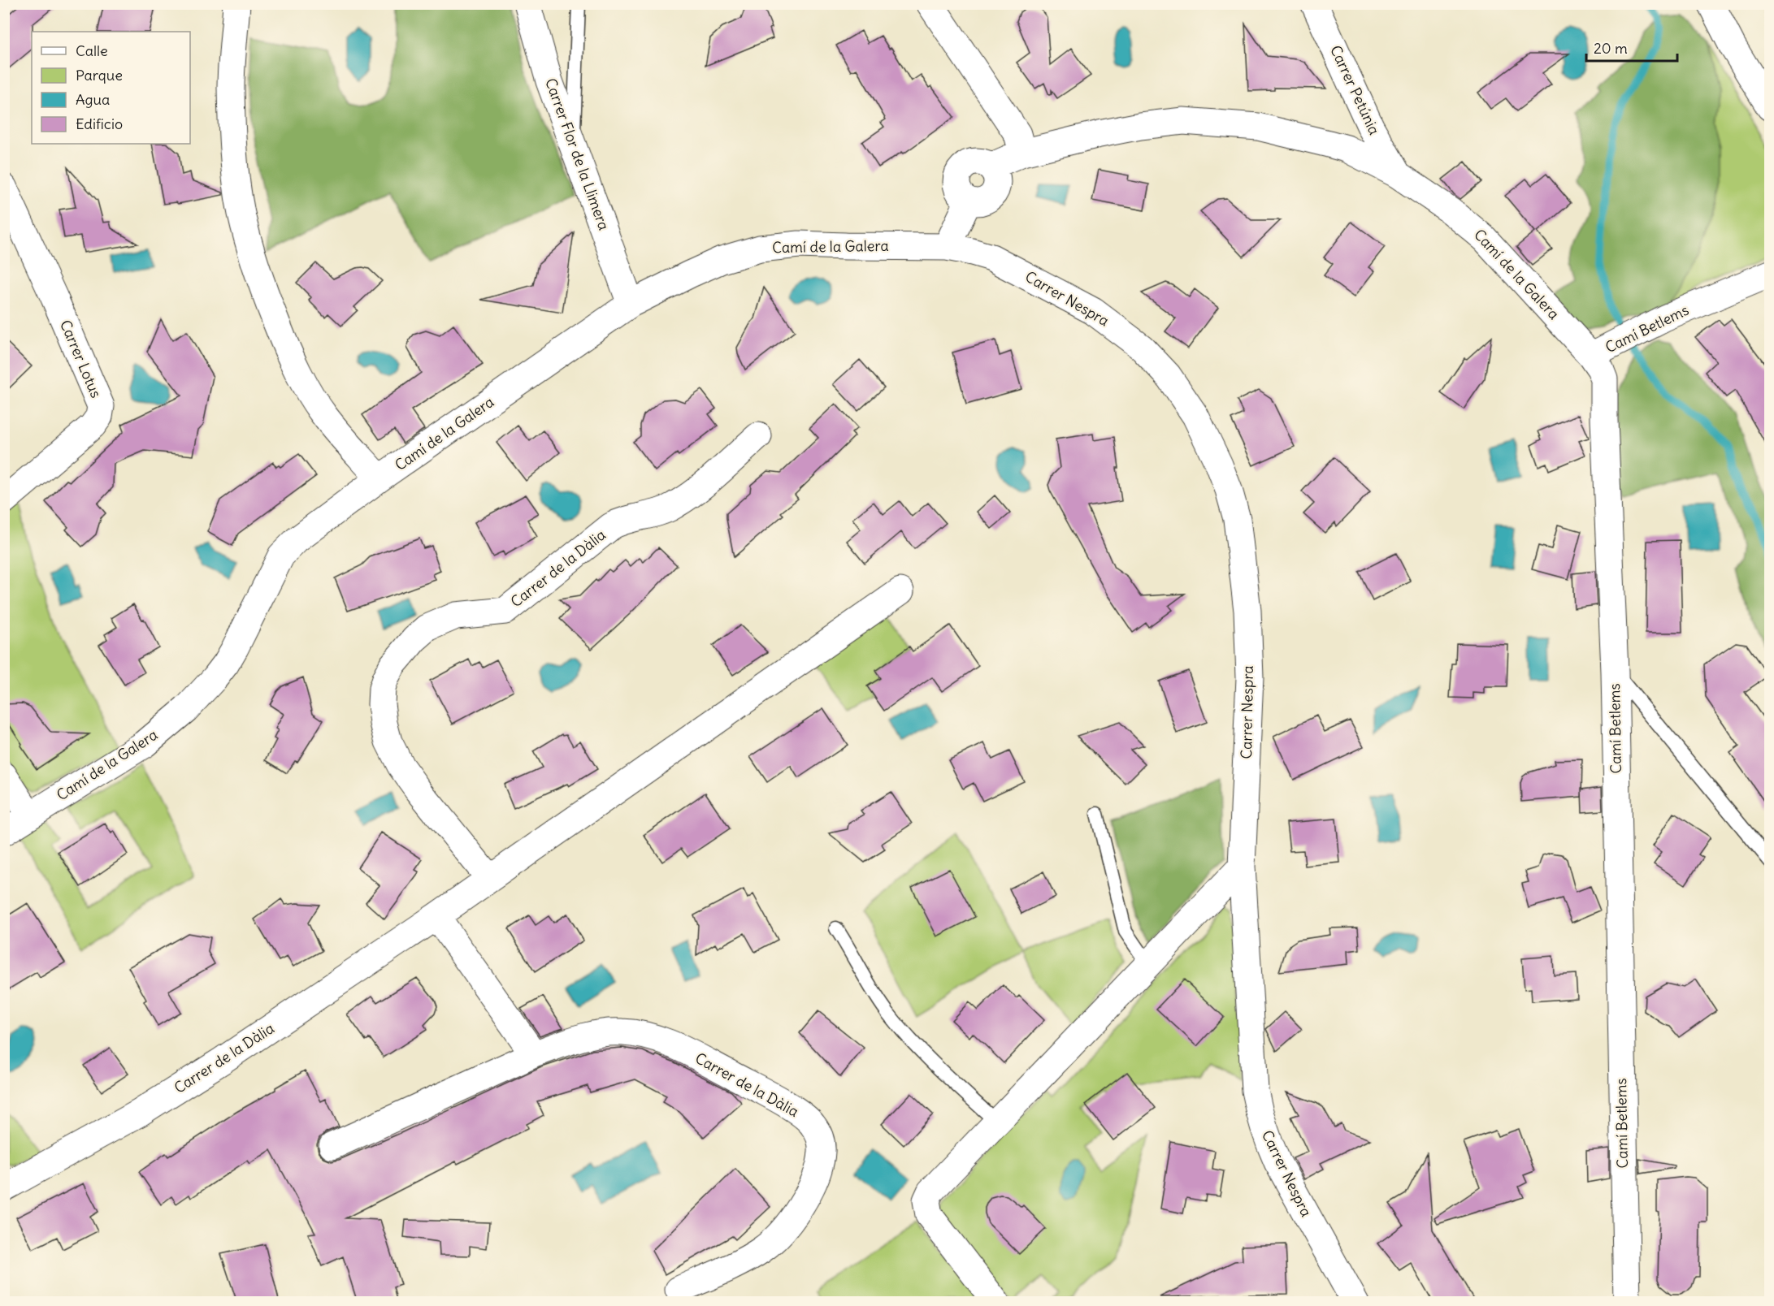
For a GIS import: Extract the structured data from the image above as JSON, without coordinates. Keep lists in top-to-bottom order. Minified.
{"streets":{"street":["Carrer Petúnia","Carrer Flor de la Llimera","Camí de la Galera","Carrer Nespra","Camí Betlems","Carrer Lotus","Carrer de la Dàlia"]},"crossings":[["Carrer Petúnia","Camí de la Galera"],["Carrer Flor de la Llimera","Camí de la Galera"],["Camí de la Galera","Carrer Nespra"],["Camí de la Galera","Camí Betlems"]],"legend":["Calle","Parque","Agua","Edificio"],"scale_bar":"20 m"}
